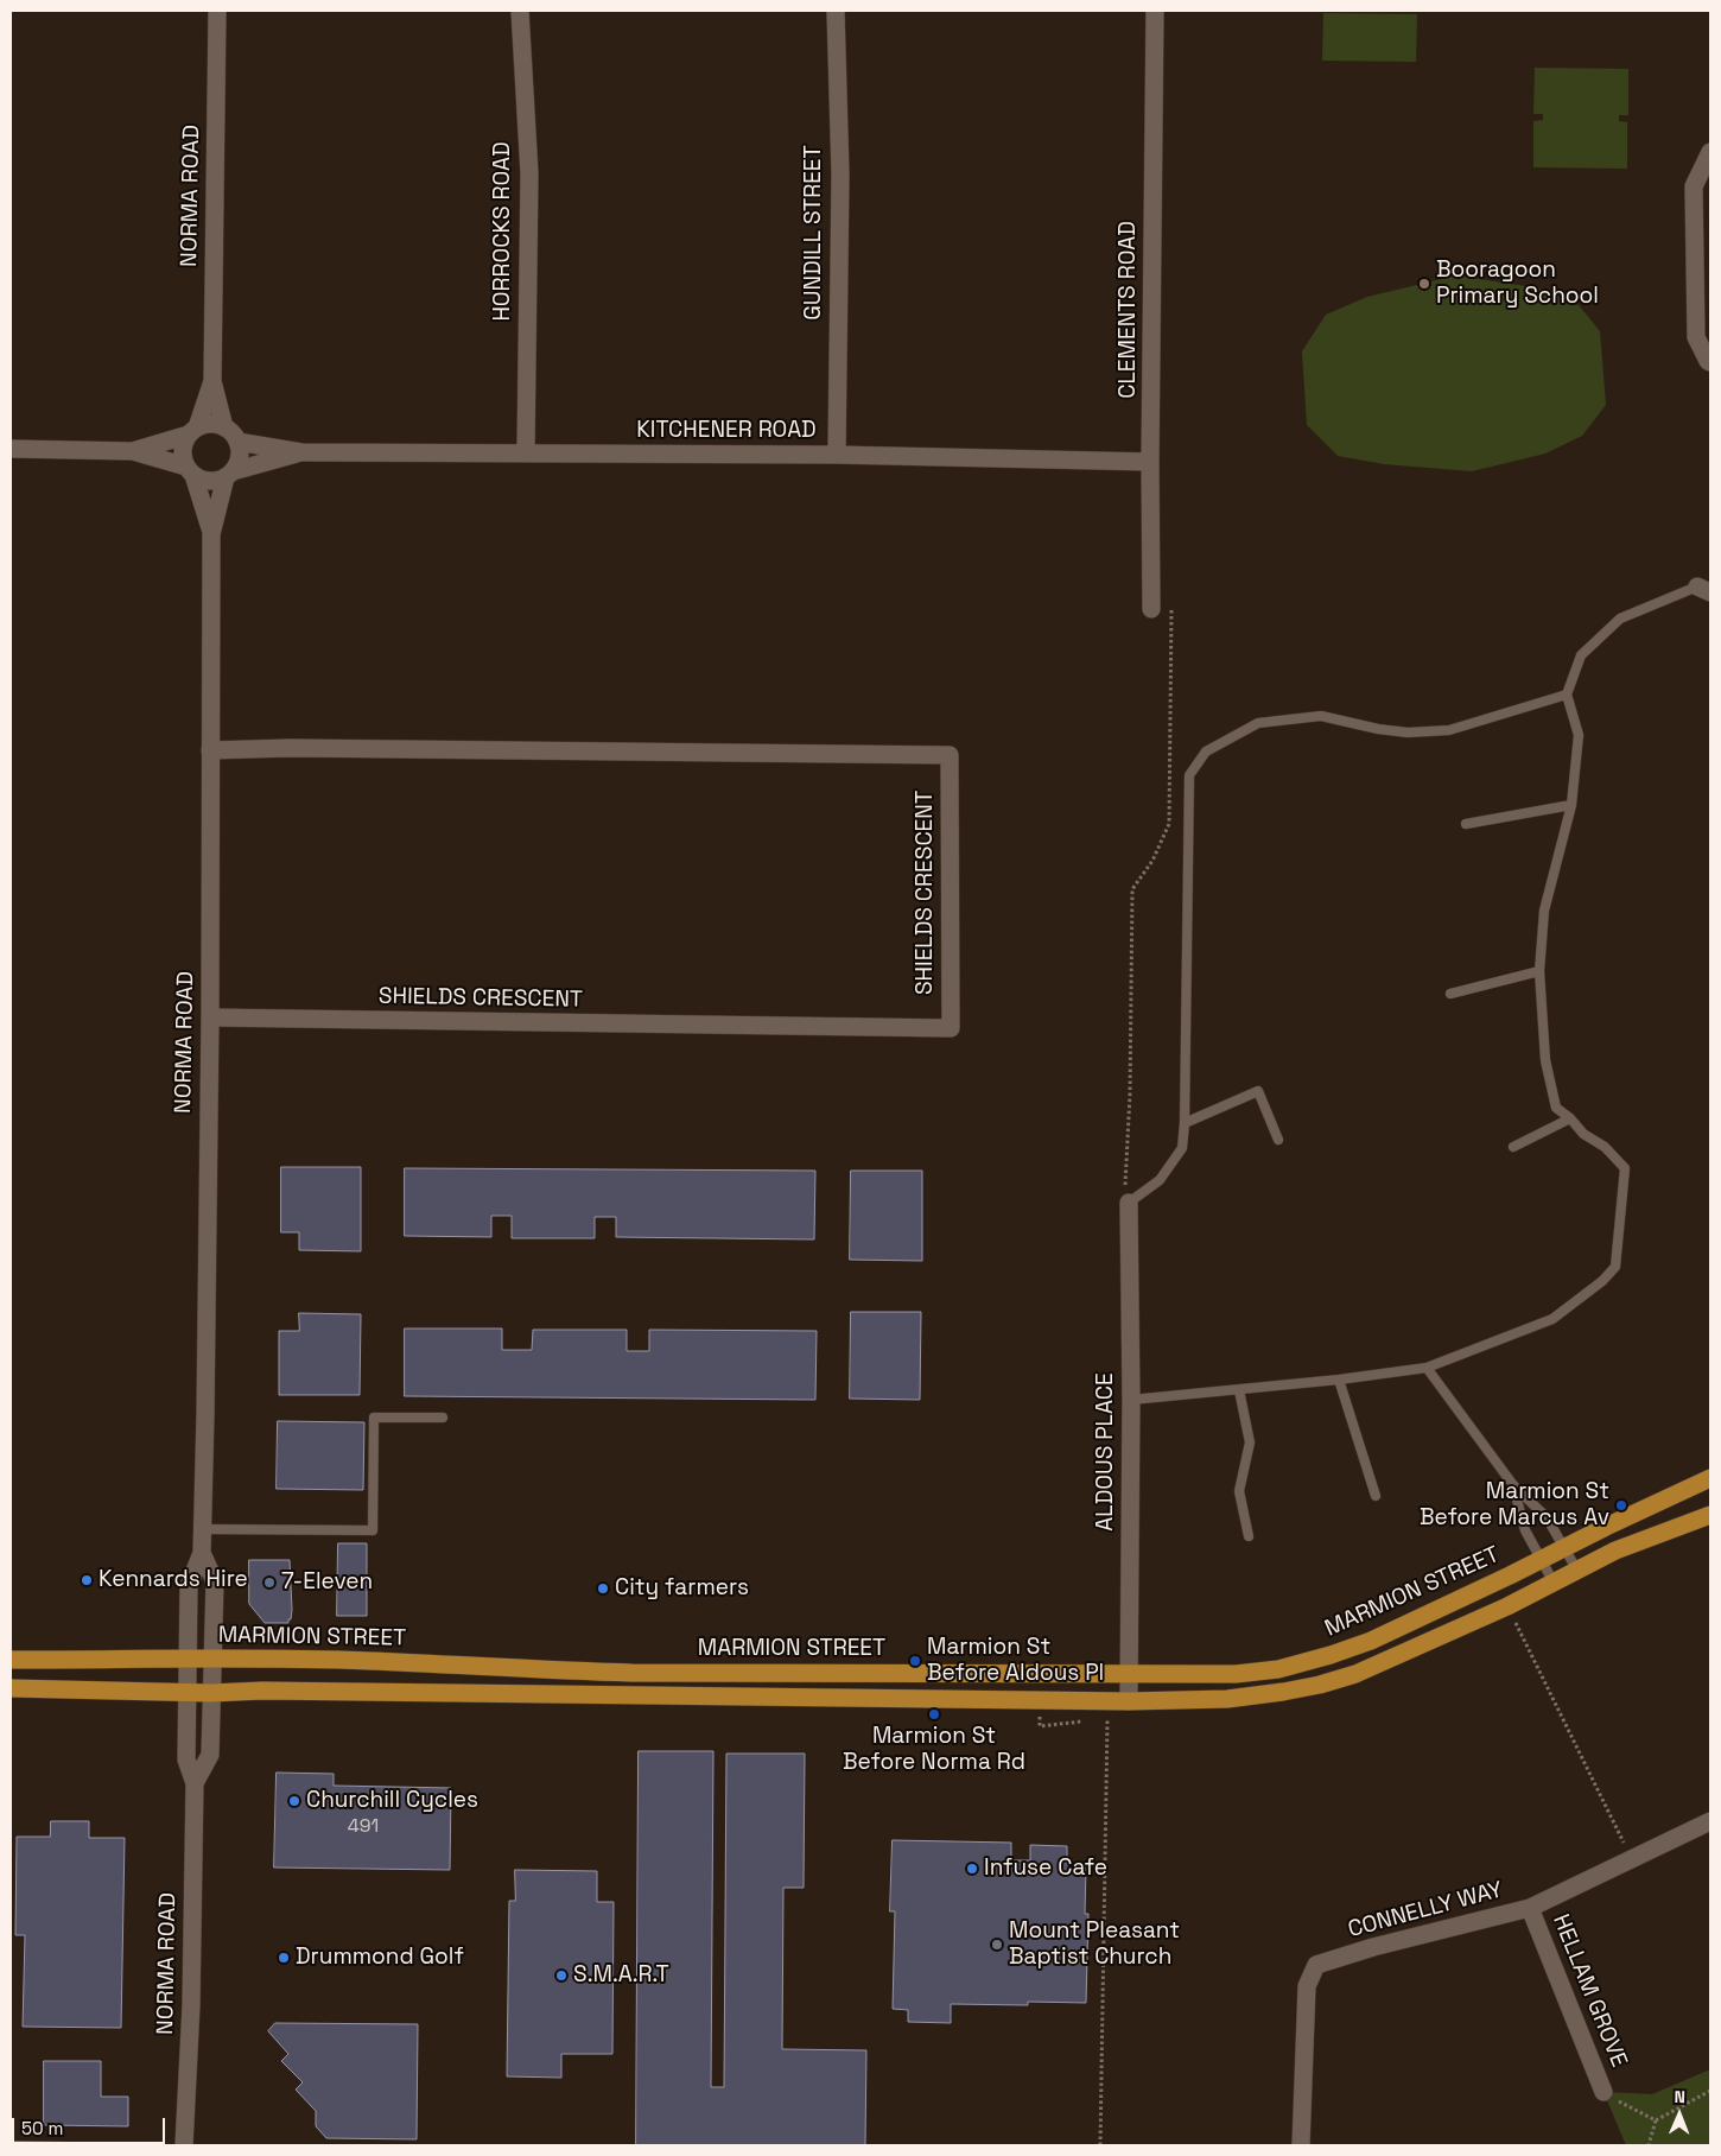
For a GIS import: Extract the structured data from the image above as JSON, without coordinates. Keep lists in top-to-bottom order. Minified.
{"streets":{"main road":["MARMION STREET"],"street":["NORMA ROAD","HORROCKS ROAD","GUNDILL STREET","CLEMENTS ROAD","KITCHENER ROAD","SHIELDS CRESCENT","ALDOUS PLACE","CONNELLY WAY","HELLAM GROVE"]},"crossings":[["NORMA ROAD","KITCHENER ROAD"],["NORMA ROAD","SHIELDS CRESCENT"],["NORMA ROAD","MARMION STREET"],["HORROCKS ROAD","KITCHENER ROAD"],["GUNDILL STREET","KITCHENER ROAD"],["CLEMENTS ROAD","KITCHENER ROAD"],["ALDOUS PLACE","MARMION STREET"],["CONNELLY WAY","HELLAM GROVE"]],"places":["Booragoon Primary School","Marmion St Before Marcus Av","Kennards Hire","7-Eleven","City farmers","Marmion St Before Aldous Pl","Marmion St Before Norma Rd","Churchill Cycles","Infuse Cafe","Mount Pleasant Baptist Church","Drummond Golf","S.M.A.R.T"],"house_numbers":["491"],"scale_bar":"50 m","north":"top"}
